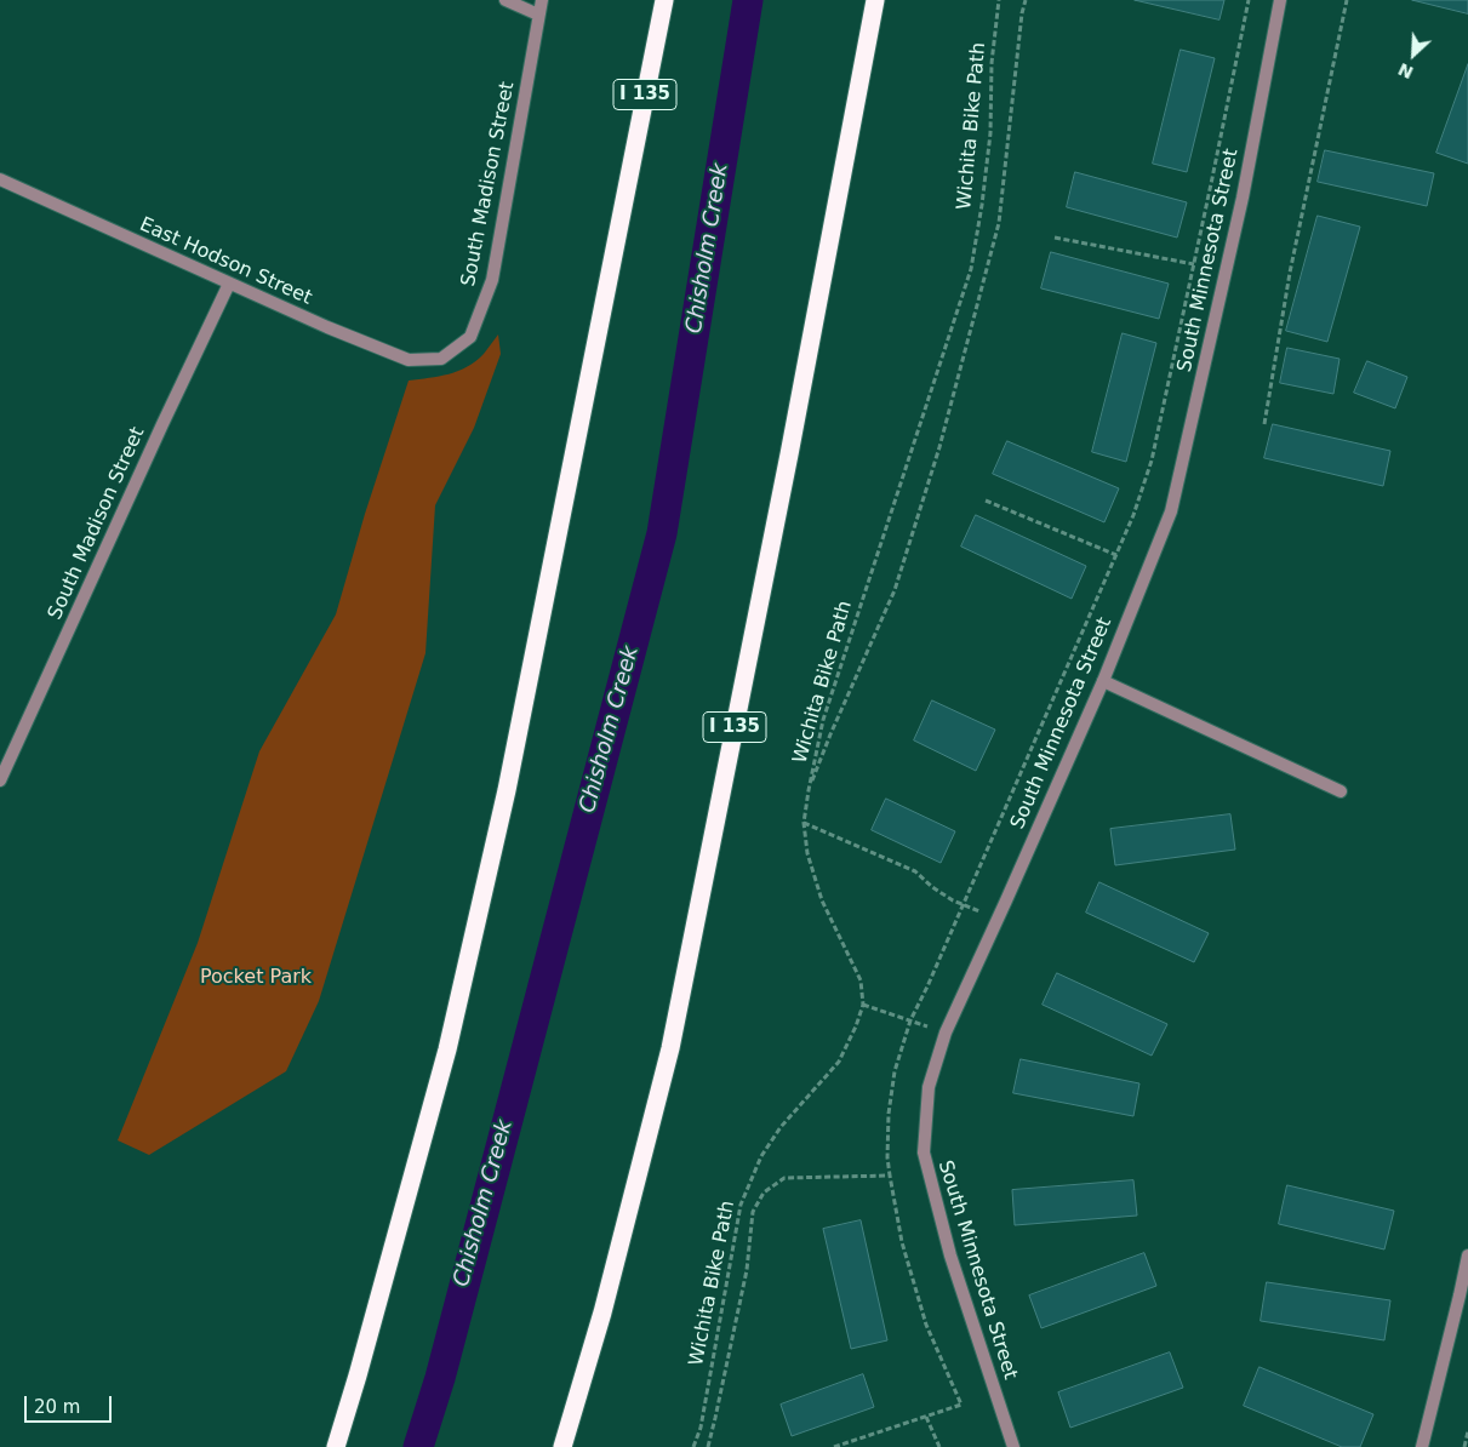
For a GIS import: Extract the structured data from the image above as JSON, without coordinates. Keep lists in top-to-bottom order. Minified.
{"streets":{"highway":["I 135"],"street":["South Madison Street","South Minnesota Street","East Hodson Street"],"path":["Wichita Bike Path"]},"crossings":[["South Madison Street","East Hodson Street"]],"water":["Chisholm Creek"],"parks":["Pocket Park"],"scale_bar":"20 m","north":"bottom left"}
